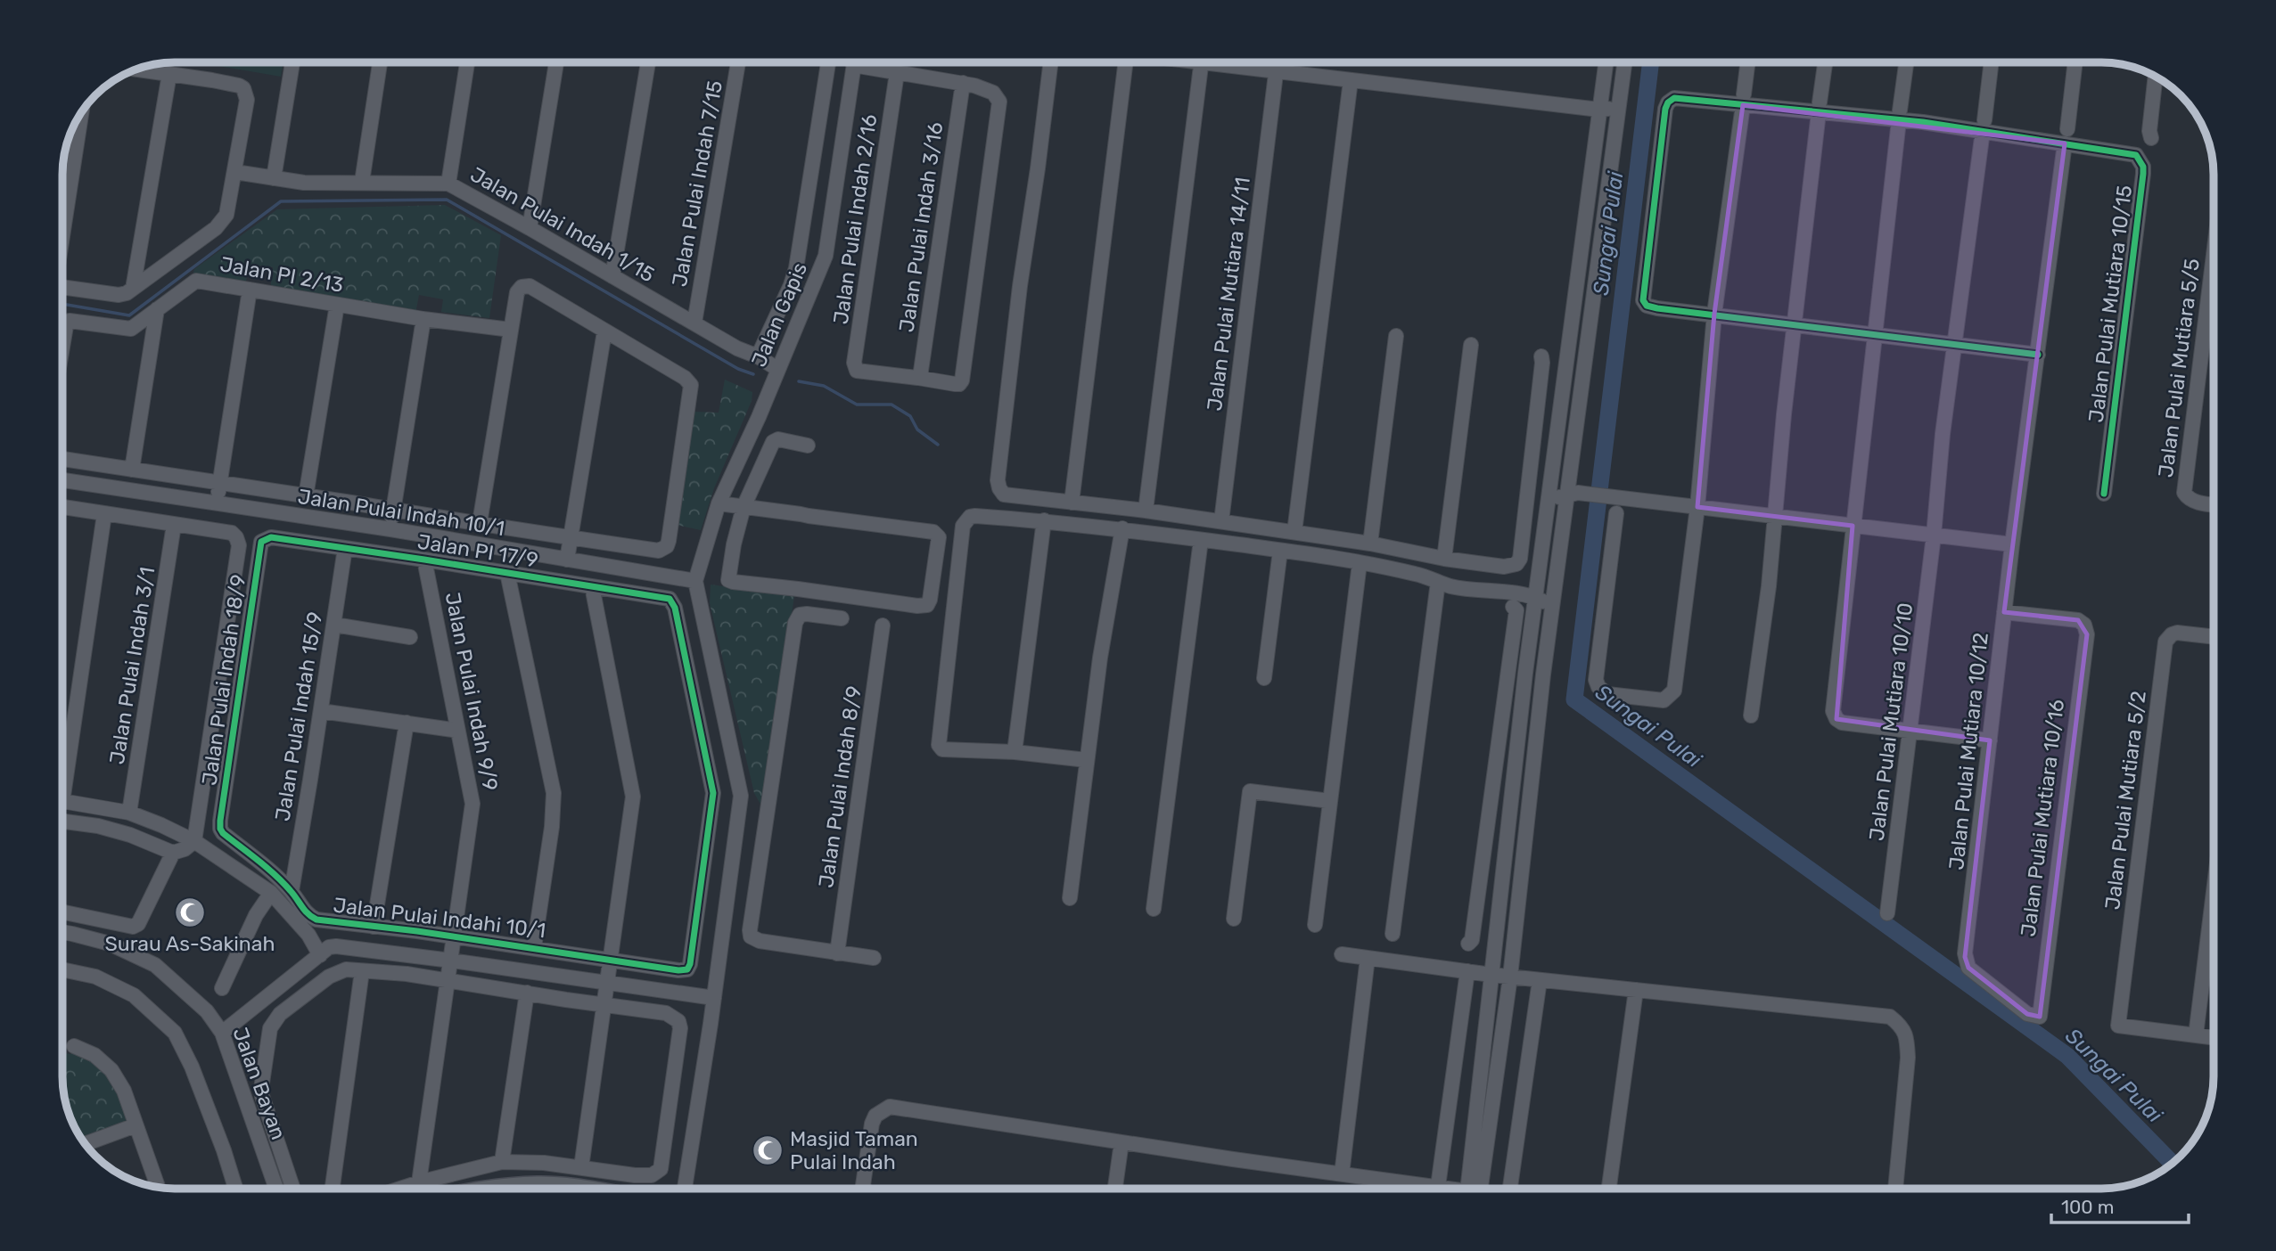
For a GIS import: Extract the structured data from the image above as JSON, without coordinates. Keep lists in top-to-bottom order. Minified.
{"streets":{"street":["Jalan Pulai Indah 7/15","Jalan Pulai Indah 2/16","Jalan Pulai Indah 1/15","Jalan Pulai Indah 3/16","Jalan PI 2/13","Jalan Pulai Mutiara 14/11","Jalan Pulai Mutiara 10/15","Jalan Gapis","Jalan Pulai Mutiara 5/5","Jalan Pulai Indah 10/1","Jalan PI 17/9","Jalan Pulai Indah 3/1","Jalan Pulai Indah 18/9","Jalan Pulai Indah 9/9","Jalan Pulai Indah 15/9","Jalan Pulai Mutiara 10/10","Jalan Pulai Mutiara 10/12","Jalan Pulai Indah 8/9","Jalan Pulai Mutiara 5/2","Jalan Pulai Mutiara 10/16","Jalan Pulai Indahi 10/1","Jalan Bayan"]},"crossings":[["Jalan Pulai Indah 7/15","Jalan Pulai Indah 1/15"],["Jalan Pulai Indah 2/16","Jalan Pulai Indah 3/16"],["Jalan Pulai Indah 1/15","Jalan Gapis"],["Jalan Pulai Mutiara 10/15","Jalan Pulai Mutiara 10/12"],["Jalan Gapis","Jalan Pulai Indah 10/1"],["Jalan PI 17/9","Jalan Pulai Indah 18/9"],["Jalan PI 17/9","Jalan Pulai Indah 9/9"],["Jalan PI 17/9","Jalan Pulai Indah 15/9"],["Jalan PI 17/9","Jalan Pulai Indahi 10/1"],["Jalan Pulai Indah 18/9","Jalan Pulai Indahi 10/1"],["Jalan Pulai Indah 9/9","Jalan Pulai Indahi 10/1"],["Jalan Pulai Indah 15/9","Jalan Pulai Indahi 10/1"],["Jalan Pulai Mutiara 10/12","Jalan Pulai Mutiara 10/16"]],"water":["Sungai Pulai"],"places":{"mosque":["Surau As-Sakinah","Masjid Taman Pulai Indah"]},"scale_bar":"100 m"}
